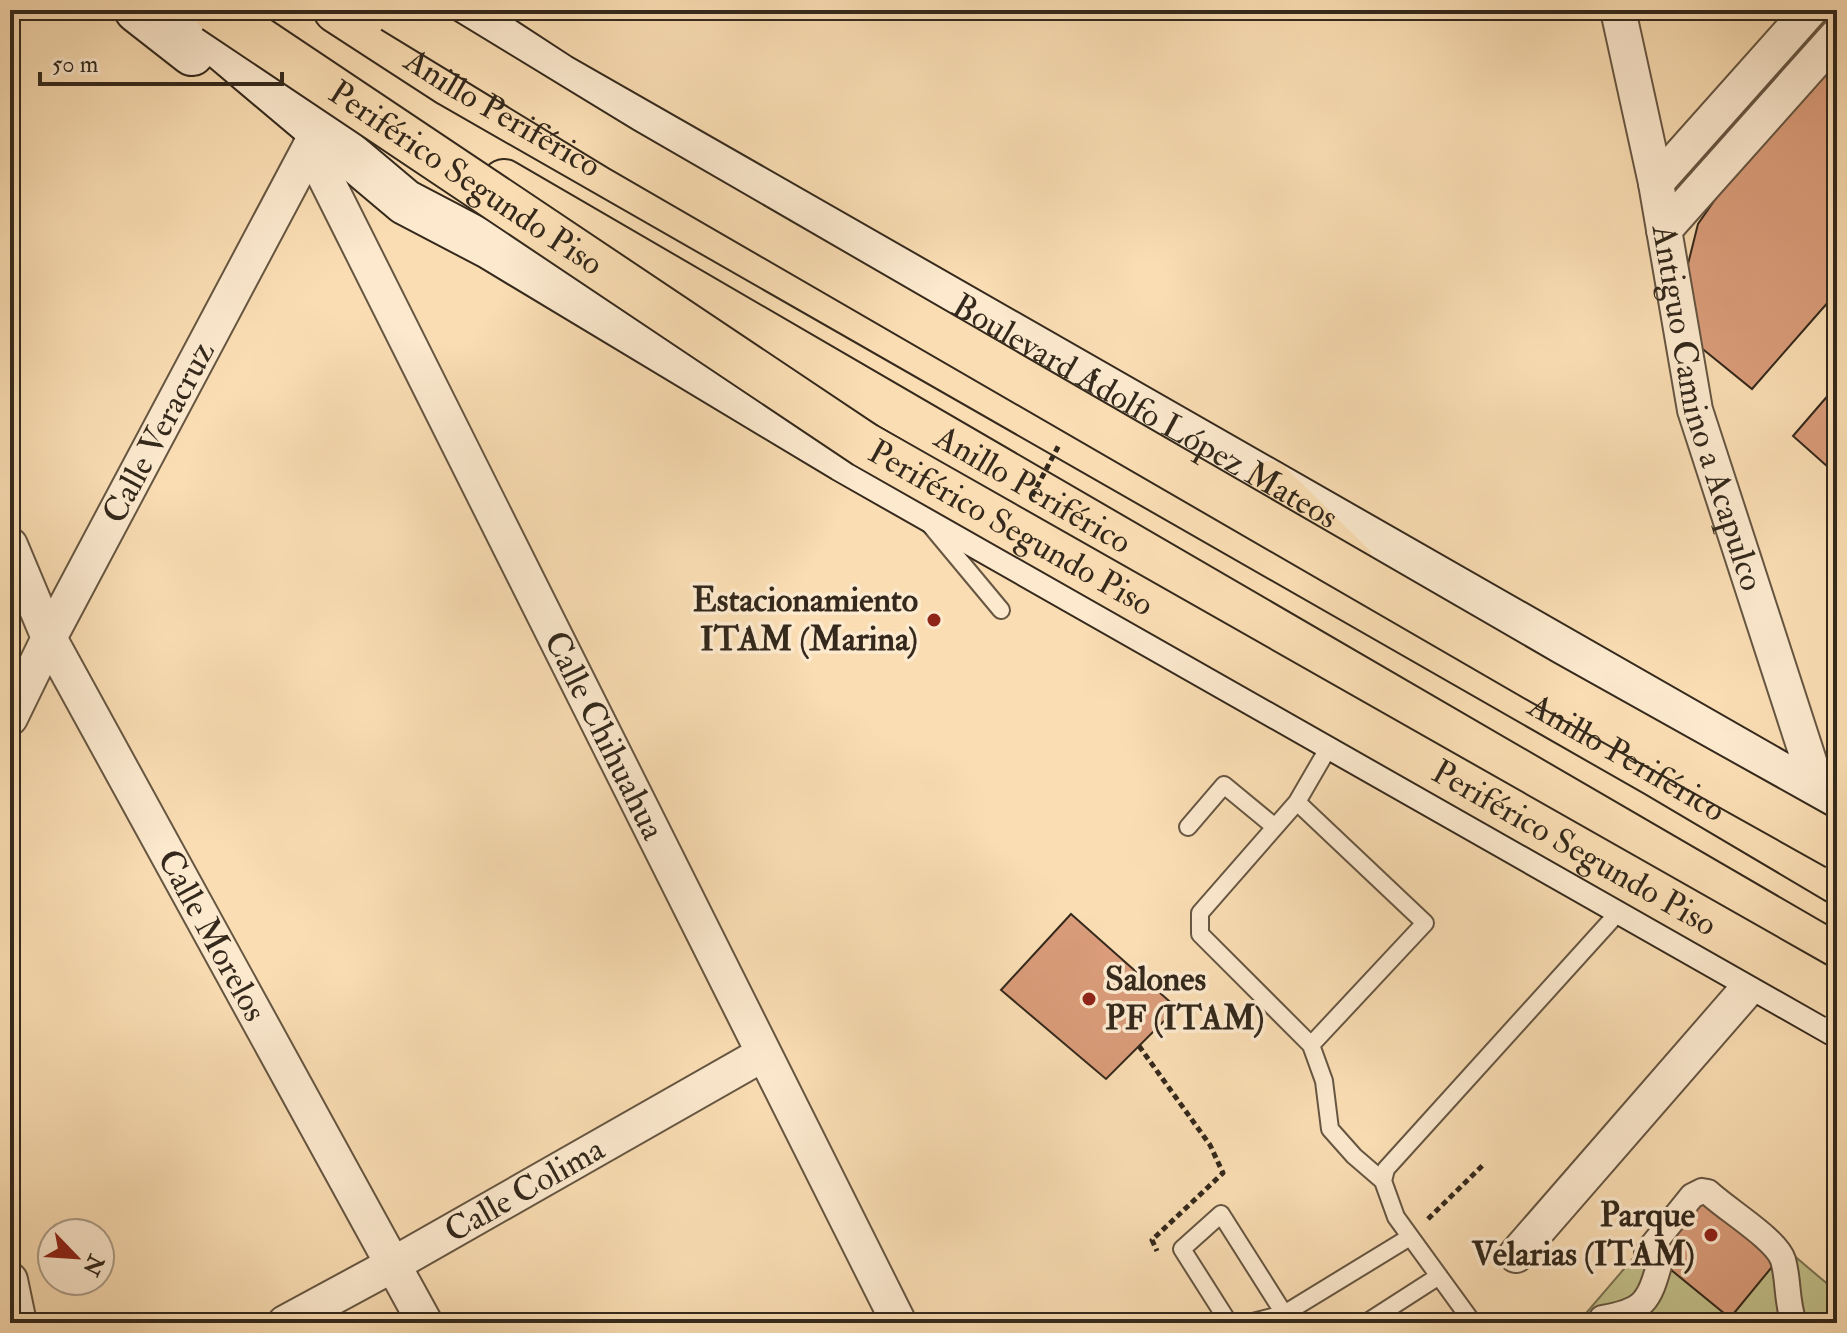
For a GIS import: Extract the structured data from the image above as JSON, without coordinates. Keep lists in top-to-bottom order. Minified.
{"streets":{"highway":["Anillo Periférico","Periférico Segundo Piso"],"main road":["Boulevard Adolfo López Mateos"],"street":["Antiguo Camino a Acapulco","Calle Veracruz","Calle Chihuahua","Calle Morelos","Calle Colima"]},"crossings":[["Antiguo Camino a Acapulco","Boulevard Adolfo López Mateos"],["Calle Veracruz","Calle Chihuahua"],["Calle Veracruz","Calle Morelos"],["Calle Chihuahua","Calle Colima"],["Calle Morelos","Calle Colima"]],"places":["Estacionamiento ITAM (Marina)","Salones PF (ITAM)","Parque Velarias (ITAM)"],"scale_bar":"50 m","north":"bottom right"}
